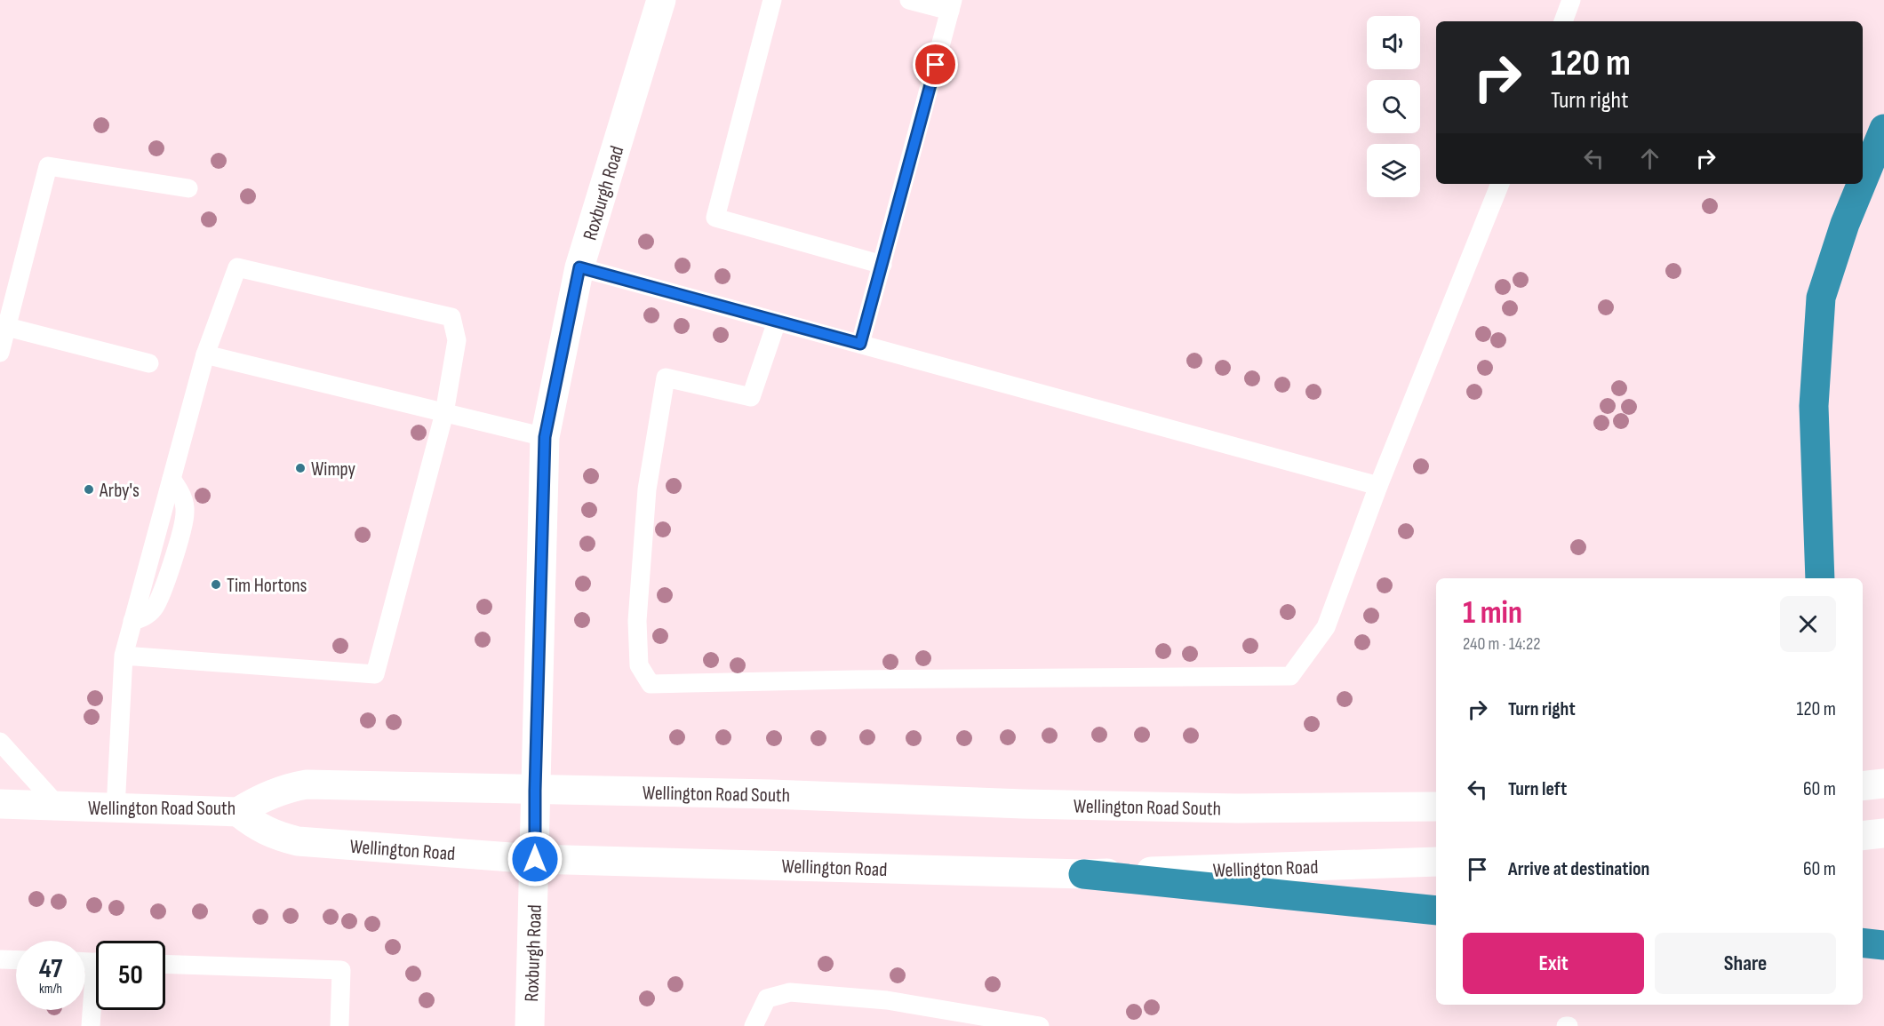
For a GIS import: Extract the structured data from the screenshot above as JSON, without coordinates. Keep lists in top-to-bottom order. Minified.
{"streets":{"main road":["Roxburgh Road","Wellington Road South","Wellington Road"]},"crossings":[["Roxburgh Road","Wellington Road South"],["Roxburgh Road","Wellington Road"],["Wellington Road South","Wellington Road"]],"places":["Wimpy","Arby's","Tim Hortons"],"page":{"turn":["120 m","Turn right"],"heading":["1 min","240 m · 14:22"],"list":[{"name":"Turn right","value":"120 m"},{"name":"Turn left","value":"60 m"},{"name":"Arrive at destination","value":"60 m"}],"buttons":["Exit","Share"],"speed":"47 km/h","limit":"50"}}
